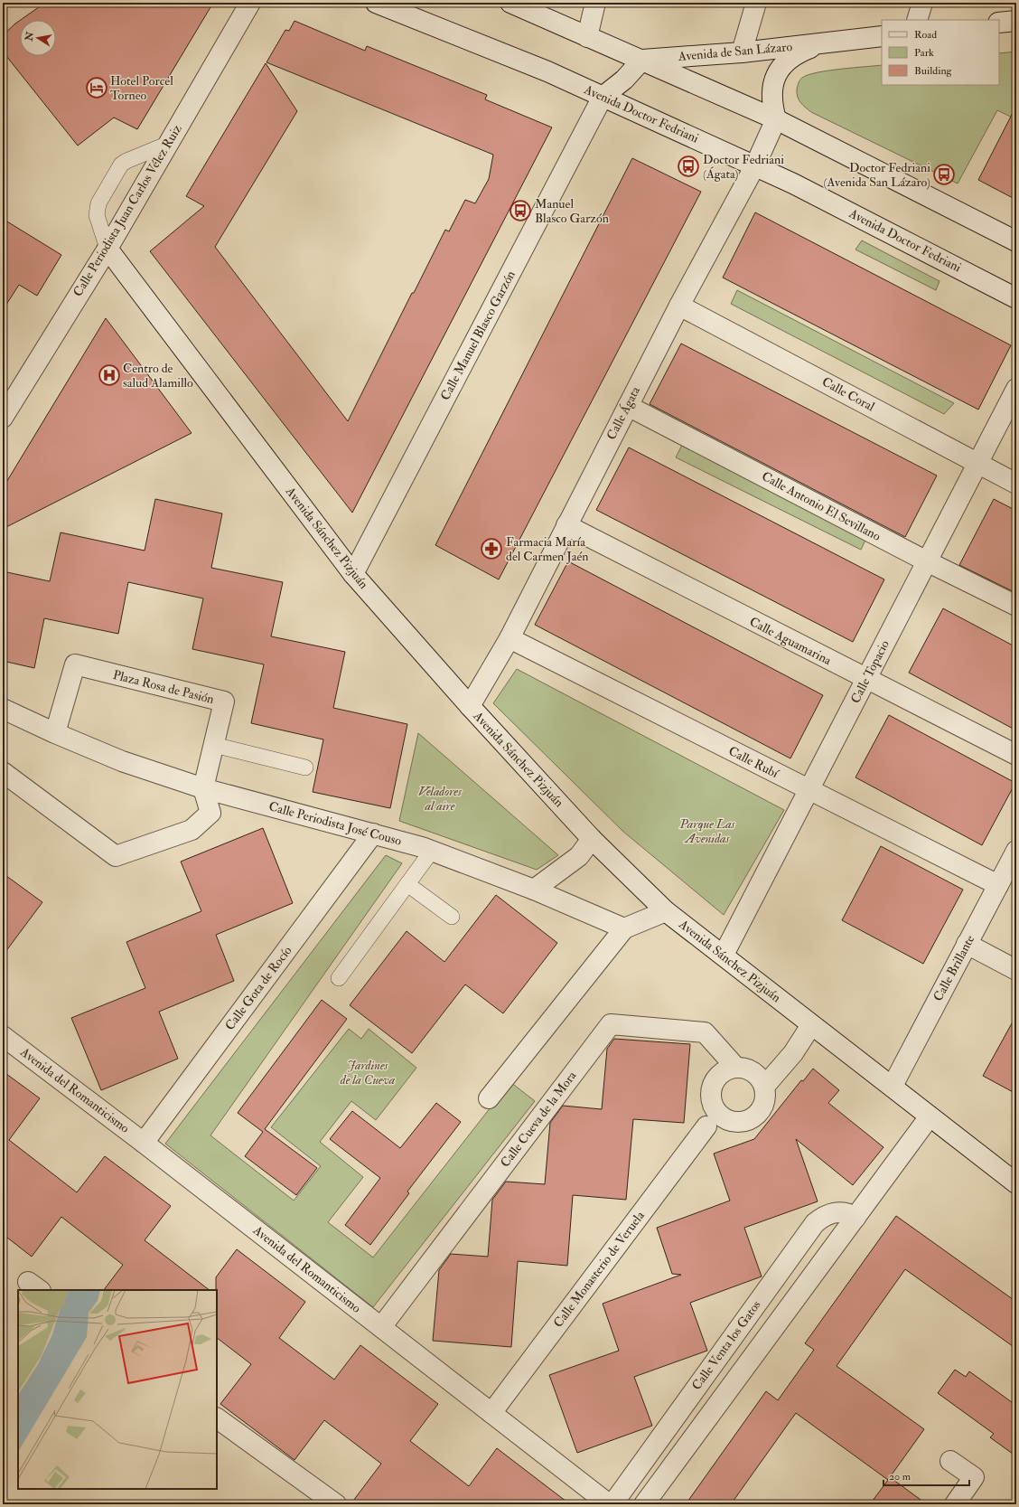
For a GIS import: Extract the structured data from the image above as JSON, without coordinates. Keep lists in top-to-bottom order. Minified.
{"streets":{"street":["Avenida de San Lázaro","Avenida Doctor Fedriani","Calle Periodista Juan Carlos Vélez Ruiz","Calle Manuel Blasco Garzón","Calle Coral","Calle Ágata","Calle Antonio El Sevillano","Avenida Sánchez Pizjuán","Calle Aguamarina","Calle Topacio","Plaza Rosa de Pasión","Calle Rubí","Calle Periodista José Couso","Calle Brillante","Calle Gota de Rocío","Avenida del Romanticismo","Calle Cueva de la Mora","Calle Monasterio de Veruela","Calle Venta los Gatos"]},"crossings":[["Avenida Doctor Fedriani","Calle Manuel Blasco Garzón"],["Avenida Doctor Fedriani","Calle Ágata"],["Calle Periodista Juan Carlos Vélez Ruiz","Avenida Sánchez Pizjuán"],["Calle Manuel Blasco Garzón","Avenida Sánchez Pizjuán"],["Calle Coral","Calle Ágata"],["Calle Coral","Calle Topacio"],["Calle Ágata","Calle Antonio El Sevillano"],["Calle Ágata","Avenida Sánchez Pizjuán"],["Calle Ágata","Calle Aguamarina"],["Calle Ágata","Calle Rubí"],["Calle Antonio El Sevillano","Calle Topacio"],["Avenida Sánchez Pizjuán","Calle Topacio"],["Avenida Sánchez Pizjuán","Calle Brillante"],["Calle Aguamarina","Calle Topacio"],["Calle Topacio","Calle Rubí"],["Plaza Rosa de Pasión","Calle Periodista José Couso"],["Calle Rubí","Calle Brillante"],["Calle Periodista José Couso","Calle Gota de Rocío"],["Calle Gota de Rocío","Avenida del Romanticismo"],["Avenida del Romanticismo","Calle Cueva de la Mora"],["Avenida del Romanticismo","Calle Monasterio de Veruela"],["Avenida del Romanticismo","Calle Venta los Gatos"]],"parks":["Veladores al aire","Parque Las Avenidas","Jardines de la Cueva"],"places":{"hotel":["Hotel Porcel Torneo"],"bus stop":["Doctor Fedriani (Ágata)","Doctor Fedriani (Avenida San Lázaro)","Manuel Blasco Garzón"],"hospital":["Centro de salud Alamillo"],"pharmacy":["Farmacia María del Carmen Jaén"]},"legend":["Road","Park","Building"],"scale_bar":"20 m","north":"left"}
